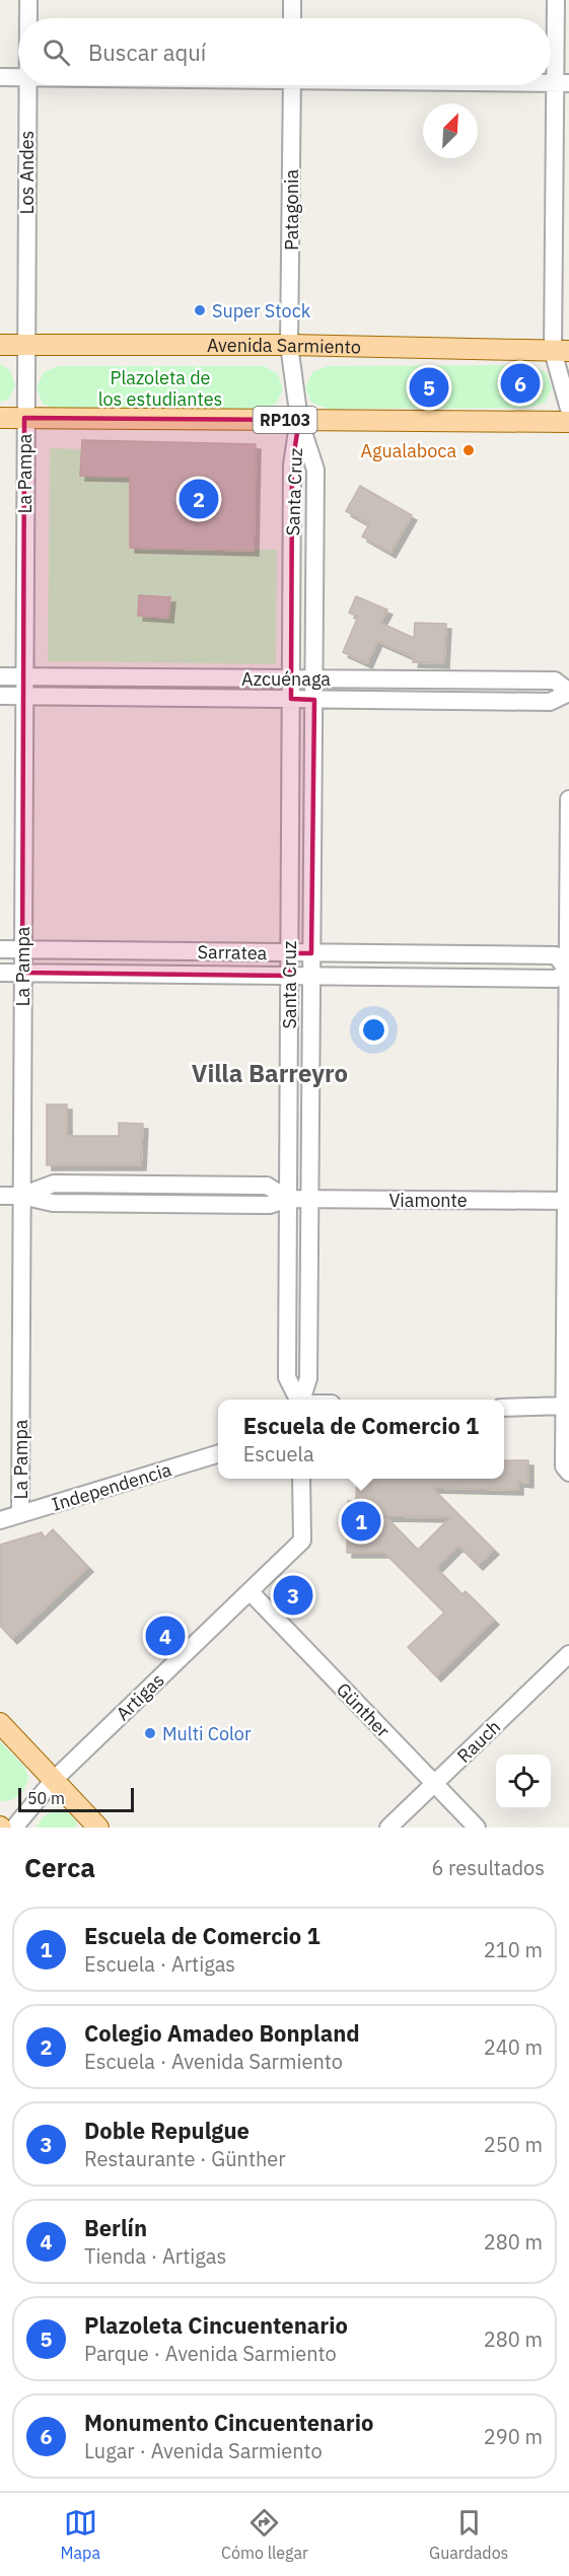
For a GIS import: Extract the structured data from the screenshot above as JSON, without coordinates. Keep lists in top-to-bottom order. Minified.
{"streets":{"main road":["Avenida Sarmiento","RP103"],"street":["Los Andes","Patagonia","La Pampa","Santa Cruz","Azcuénaga","Sarratea","Viamonte","Independencia","Artigas","Günther","Rauch"]},"crossings":[["Los Andes","Avenida Sarmiento"],["Los Andes","RP103"],["Los Andes","La Pampa"],["Patagonia","Avenida Sarmiento"],["Patagonia","RP103"],["Patagonia","Santa Cruz"],["RP103","La Pampa"],["RP103","Santa Cruz"],["La Pampa","Azcuénaga"],["La Pampa","Sarratea"],["La Pampa","Viamonte"],["La Pampa","Independencia"],["Santa Cruz","Azcuénaga"],["Santa Cruz","Sarratea"],["Santa Cruz","Viamonte"],["Artigas","Günther"],["Günther","Rauch"]],"districts":["Villa Barreyro"],"parks":["Plazoleta de los estudiantes"],"places":["Super Stock","Agualaboca","Multi Color"],"scale_bar":"50 m","north":"top right","page":{"search":"Buscar aquí","pins":["6","5","2","1","3","4"],"popup":["Escuela de Comercio 1","Escuela"],"scale":"50 m","heading":["Cerca","6 resultados"],"list":[{"mark":"1","name":"Escuela de Comercio 1","note":"Escuela · Artigas","value":"210 m"},{"mark":"2","name":"Colegio Amadeo Bonpland","note":"Escuela · Avenida Sarmiento","value":"240 m"},{"mark":"3","name":"Doble Repulgue","note":"Restaurante · Günther","value":"250 m"},{"mark":"4","name":"Berlín","note":"Tienda · Artigas","value":"280 m"},{"mark":"5","name":"Plazoleta Cincuentenario","note":"Parque · Avenida Sarmiento","value":"280 m"},{"mark":"6","name":"Monumento Cincuentenario","note":"Lugar · Avenida Sarmiento","value":"290 m"}],"nav":["Mapa","Cómo llegar","Guardados"]}}
